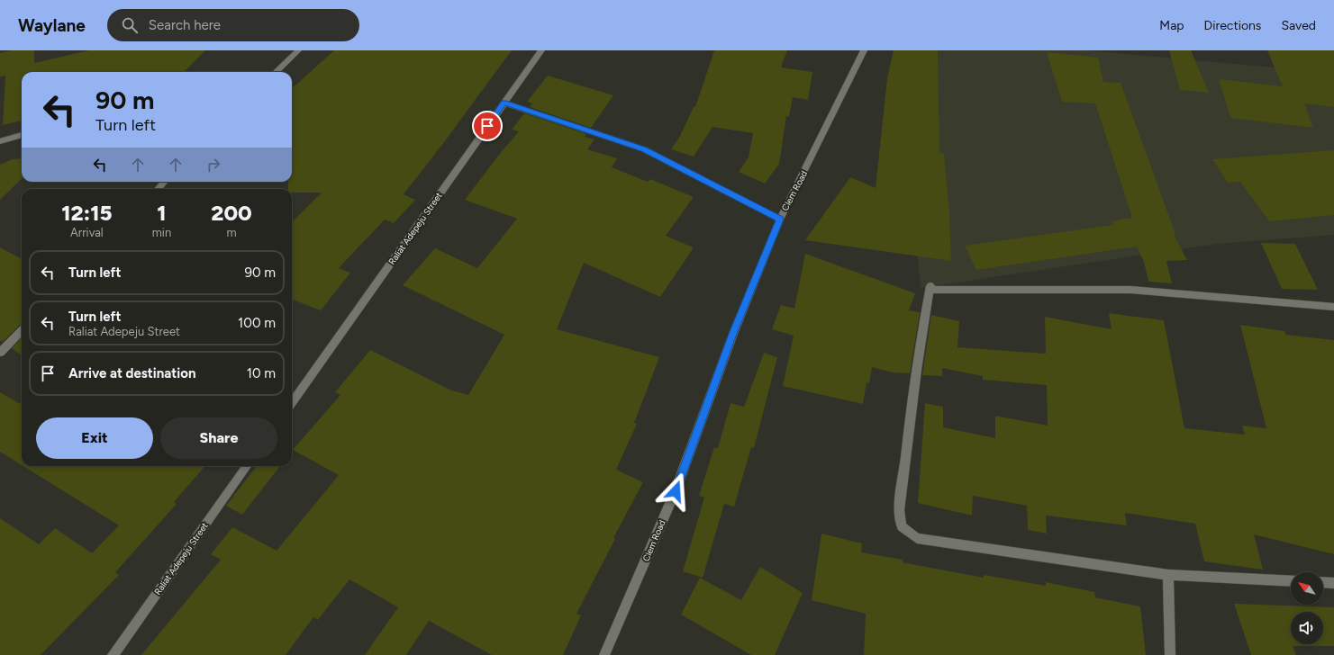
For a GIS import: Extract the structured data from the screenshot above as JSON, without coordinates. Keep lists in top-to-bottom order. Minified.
{"streets":{"street":["Clem Road","Raliat Adepeju Street"]},"north":"top left","page":{"header":"Waylane","search":"Search here","nav":["Map","Directions","Saved"],"turn":["90 m","Turn left"],"eta":["12:15","Arrival","1","min","200","m"],"list":[{"name":"Turn left","value":"90 m"},{"name":"Turn left","note":"Raliat Adepeju Street","value":"100 m"},{"name":"Arrive at destination","value":"10 m"}],"buttons":["Exit","Share"]}}
